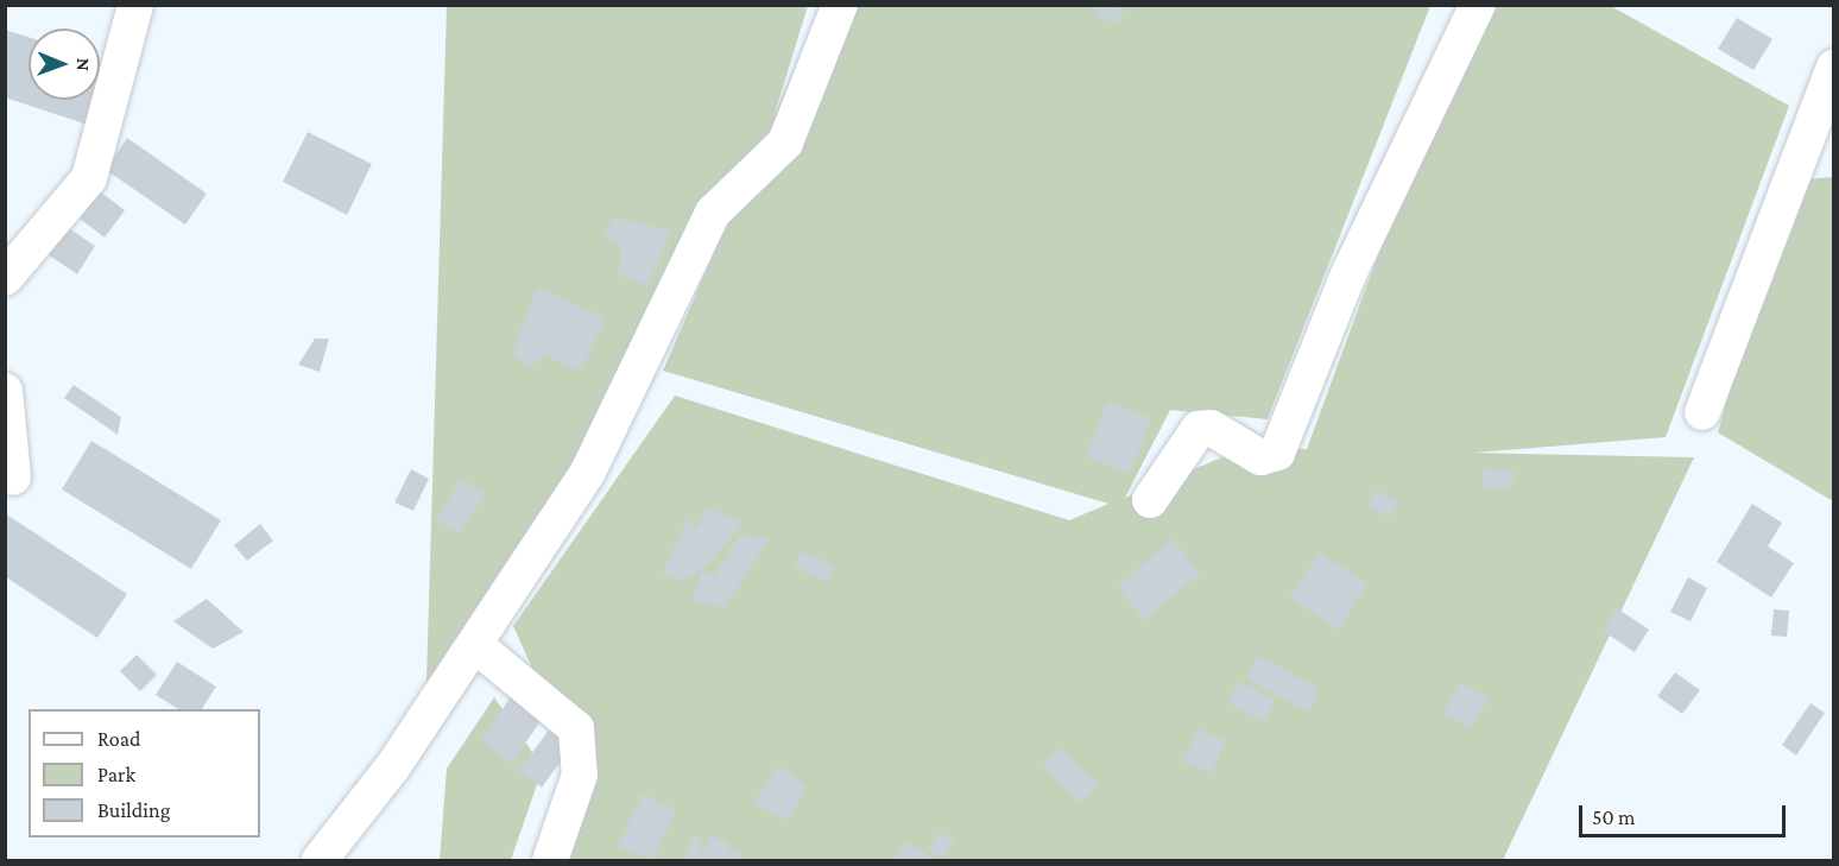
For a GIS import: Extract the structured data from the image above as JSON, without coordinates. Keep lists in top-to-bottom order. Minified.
{"legend":["Road","Park","Building"],"scale_bar":"50 m","north":"right"}
